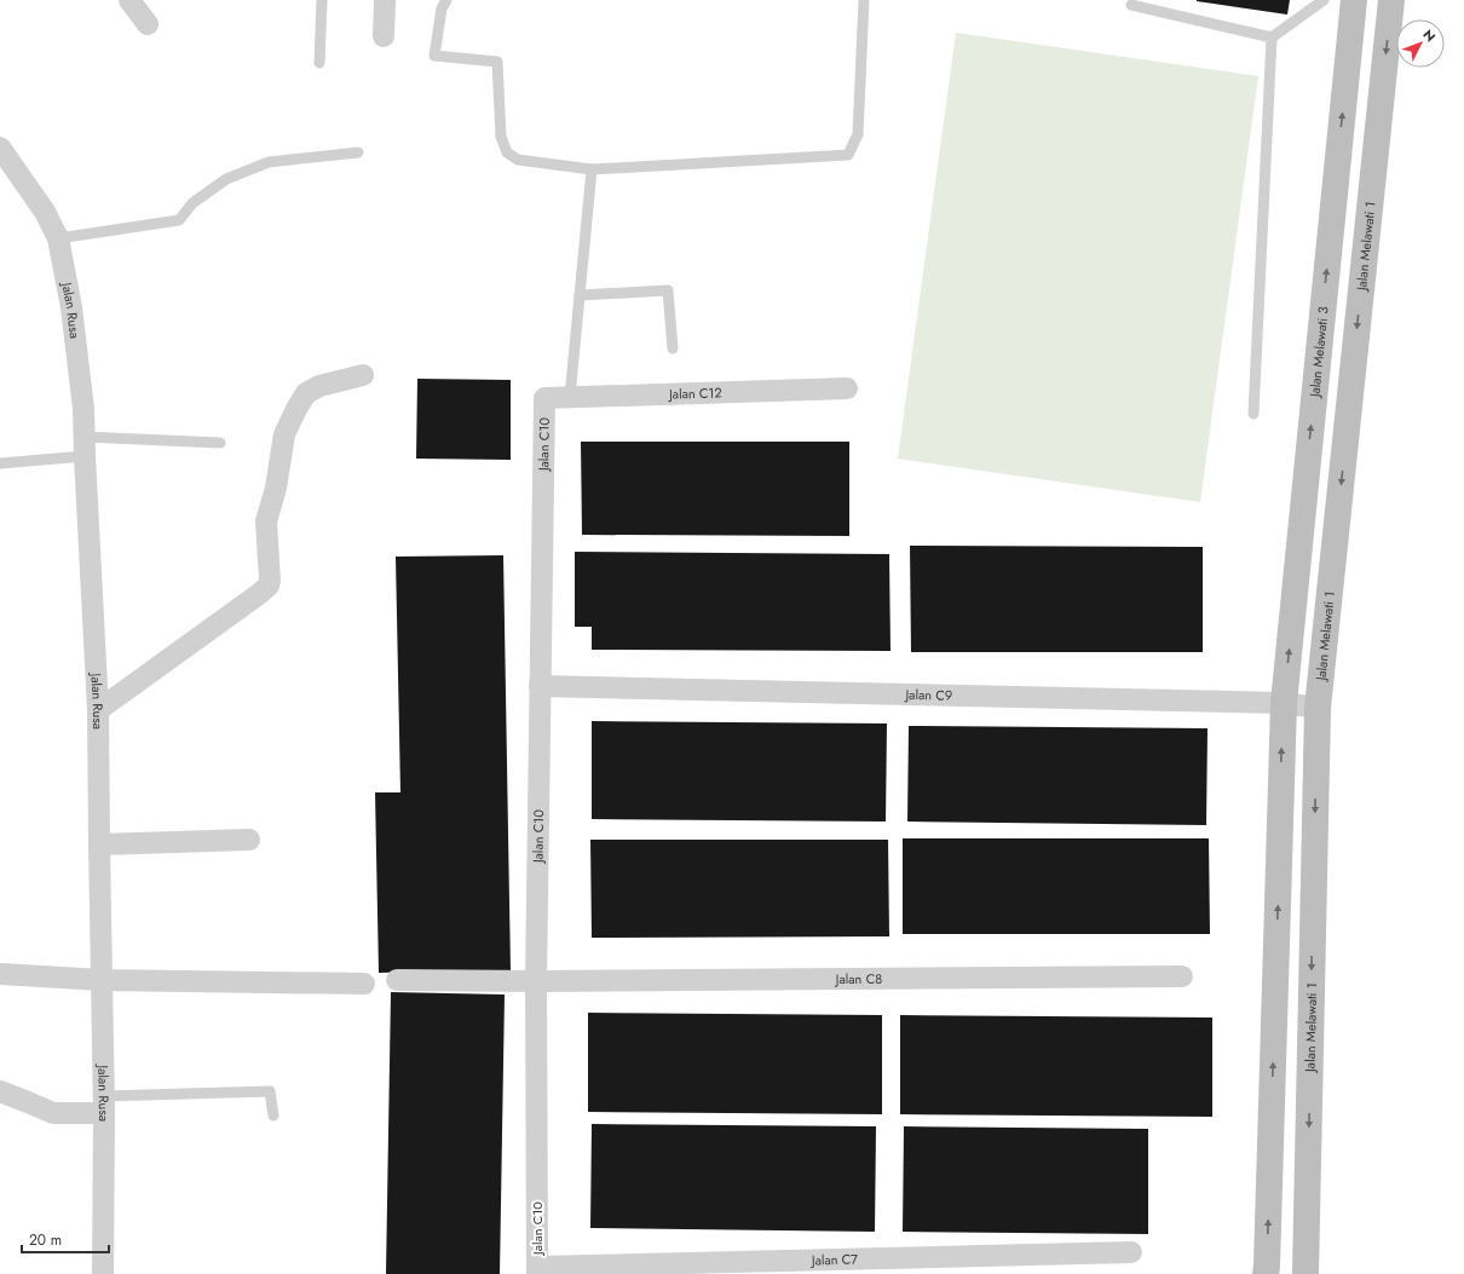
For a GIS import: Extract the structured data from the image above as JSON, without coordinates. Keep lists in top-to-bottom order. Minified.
{"streets":{"street":["Jalan Melawati 1","Jalan Rusa","Jalan Melawati 3","Jalan C12","Jalan C10","Jalan C9","Jalan C8","Jalan C7"]},"crossings":[["Jalan Melawati 1","Jalan C9"],["Jalan Melawati 3","Jalan C9"],["Jalan C12","Jalan C10"],["Jalan C10","Jalan C9"],["Jalan C10","Jalan C8"],["Jalan C10","Jalan C7"]],"one_way":["Jalan Melawati 3"],"scale_bar":"20 m","north":"top right"}
